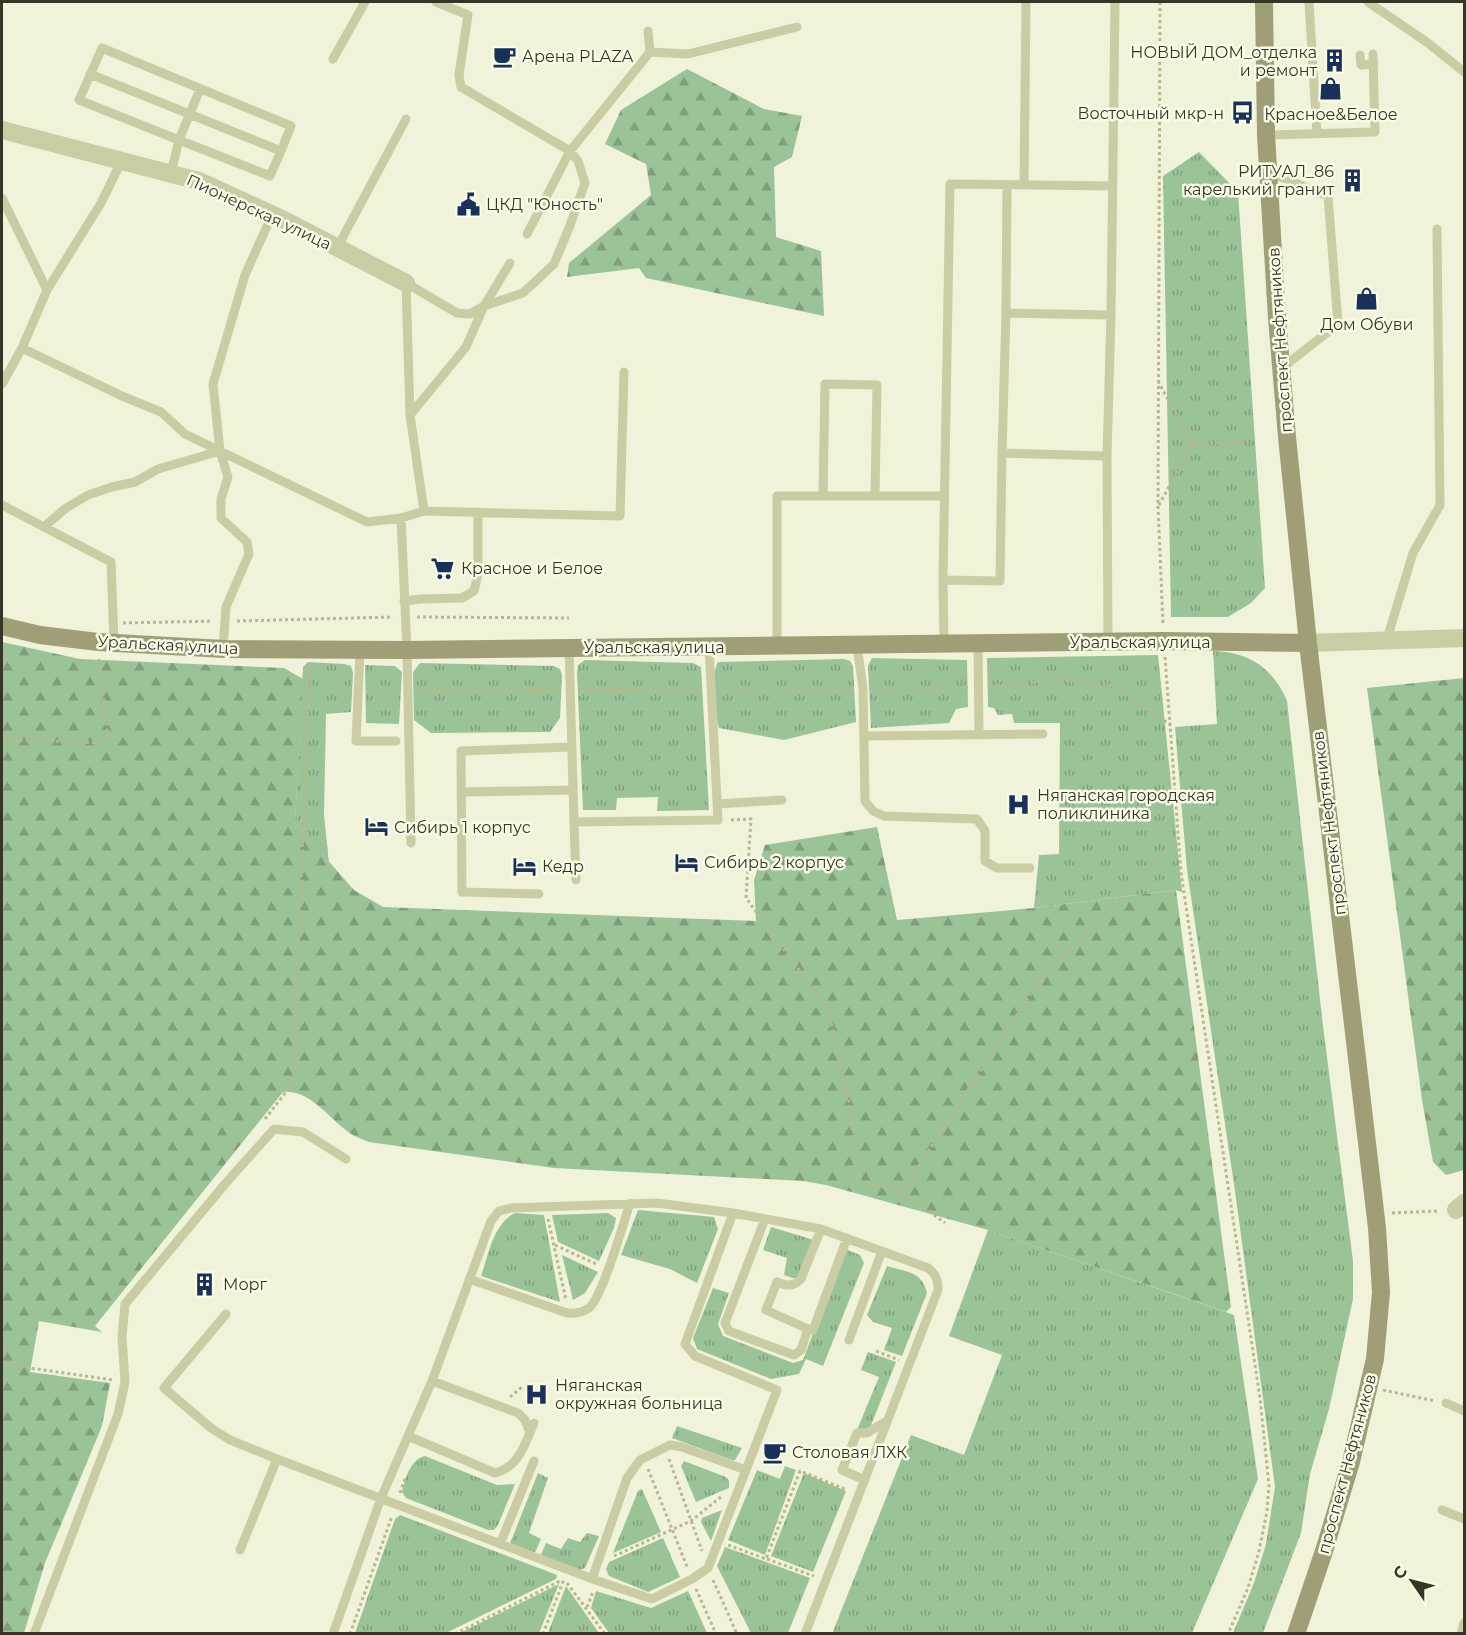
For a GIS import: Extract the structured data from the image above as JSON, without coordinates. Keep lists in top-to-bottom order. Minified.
{"streets":{"main road":["проспект Нефтяников","Уральская улица"],"street":["Пионерская улица"]},"crossings":[["проспект Нефтяников","Уральская улица"]],"places":{"cafe":["Арена PLAZA","Столовая ЛХК"],"building":["НОВЫЙ ДОМ_отделка и ремонт","РИТУАЛ_86 карелький гранит","Морг"],"shop":["Красное&Белое","Дом Обуви"],"bus stop":["Восточный мкр-н"],"public building":["ЦКД \"Юность\""],"supermarket":["Красное и Белое"],"hospital":["Няганская городская поликлиника","Няганская окружная больница"],"hotel":["Сибирь 1 корпус","Сибирь 2 корпус","Кедр"]},"north":"top left"}
